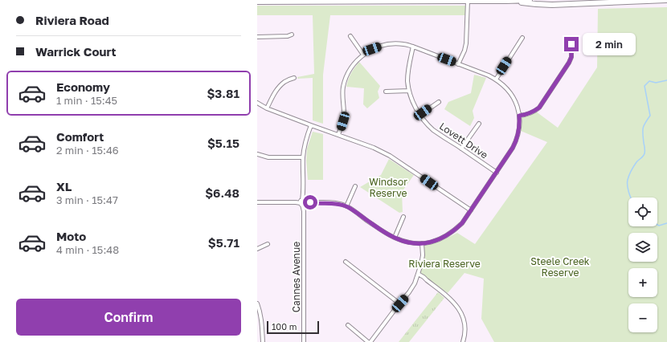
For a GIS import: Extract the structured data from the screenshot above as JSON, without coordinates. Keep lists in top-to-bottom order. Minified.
{"streets":{"street":["Lovett Drive","Cannes Avenue"]},"parks":["Windsor Reserve","Steele Creek Reserve","Riviera Reserve"],"scale_bar":"100 m","page":{"banner":["Riviera Road","Warrick Court"],"bubble":"2 min","list":[{"name":"Economy","note":"1 min · 15:45","value":"$3.81"},{"name":"Comfort","note":"2 min · 15:46","value":"$5.15"},{"name":"XL","note":"3 min · 15:47","value":"$6.48"},{"name":"Moto","note":"4 min · 15:48","value":"$5.71"}],"map_buttons":["+","−"],"buttons":"Confirm","scale":"100 m"}}
